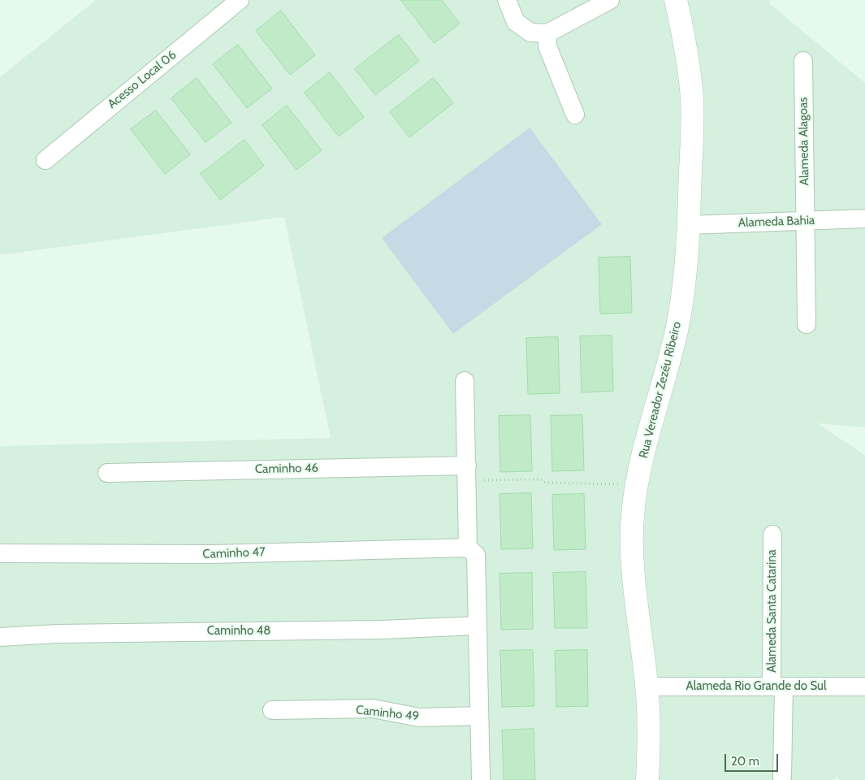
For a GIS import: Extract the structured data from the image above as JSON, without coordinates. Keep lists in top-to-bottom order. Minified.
{"streets":{"main road":["Rua Vereador Zezéu Ribeiro"],"street":["Acesso Local 06","Alameda Alagoas","Alameda Bahia","Caminho 46","Caminho 47","Alameda Santa Catarina","Caminho 48","Alameda Rio Grande do Sul","Caminho 49"]},"crossings":[["Alameda Alagoas","Alameda Bahia"],["Alameda Bahia","Rua Vereador Zezéu Ribeiro"],["Rua Vereador Zezéu Ribeiro","Alameda Rio Grande do Sul"],["Alameda Santa Catarina","Alameda Rio Grande do Sul"]],"scale_bar":"20 m"}
